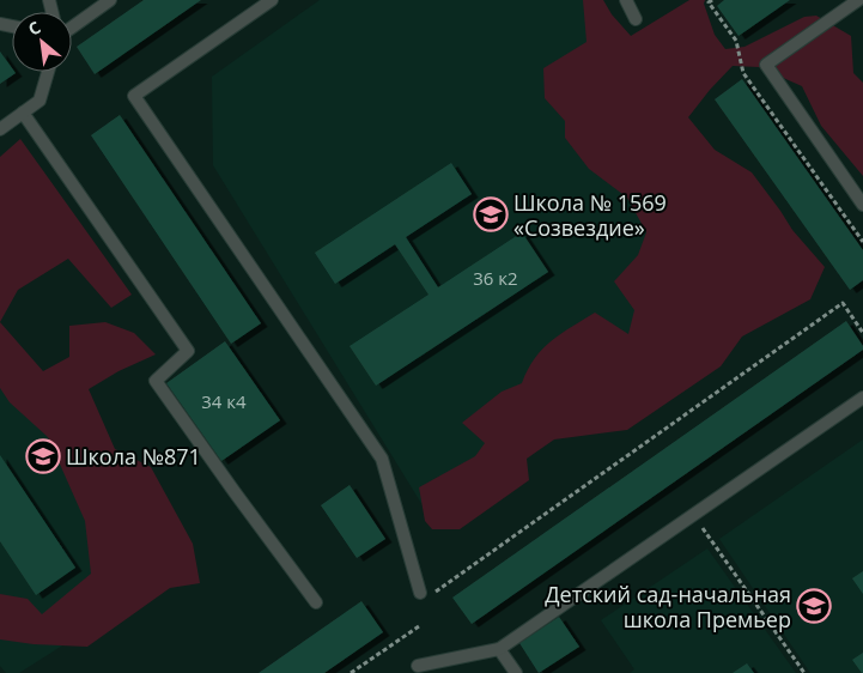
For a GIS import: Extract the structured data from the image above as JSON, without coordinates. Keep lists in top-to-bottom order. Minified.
{"places":{"school or university":["Школа № 1569 «Созвездие»","Школа №871","Детский сад-начальная школа Премьер"]},"house_numbers":["36 к2","34 к4"],"north":"top left"}
